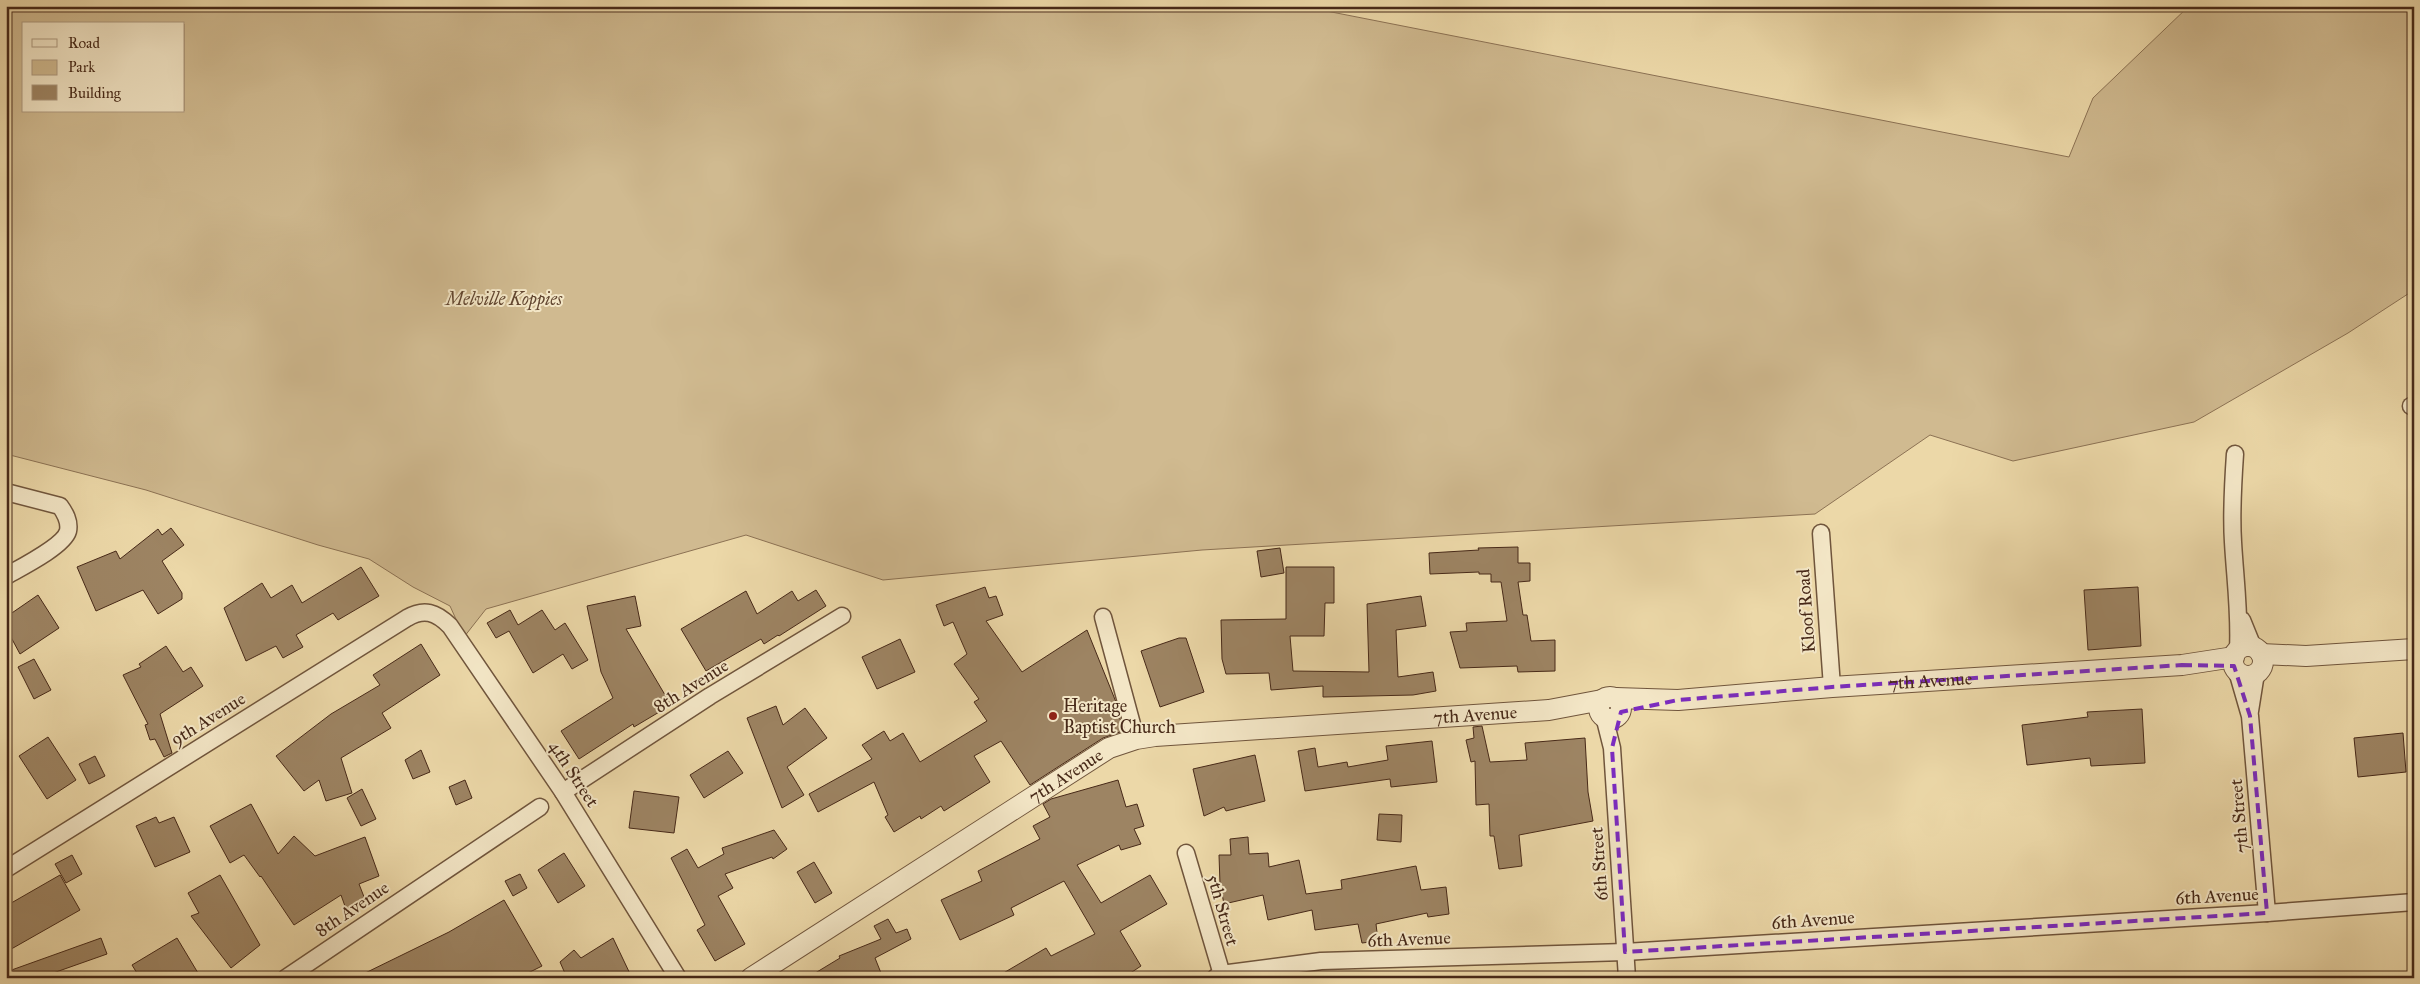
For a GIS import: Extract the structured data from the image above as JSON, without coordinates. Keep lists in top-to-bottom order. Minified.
{"streets":{"street":["Kloof Road","7th Avenue","8th Avenue","9th Avenue","4th Street","7th Street","6th Street","6th Avenue","5th Street"]},"crossings":[["Kloof Road","7th Avenue"],["7th Avenue","7th Street"],["7th Avenue","6th Street"],["8th Avenue","4th Street"],["9th Avenue","4th Street"],["7th Street","6th Avenue"],["6th Street","6th Avenue"],["6th Avenue","5th Street"]],"parks":["Melville Koppies"],"places":["Heritage Baptist Church"],"legend":["Road","Park","Building"]}
